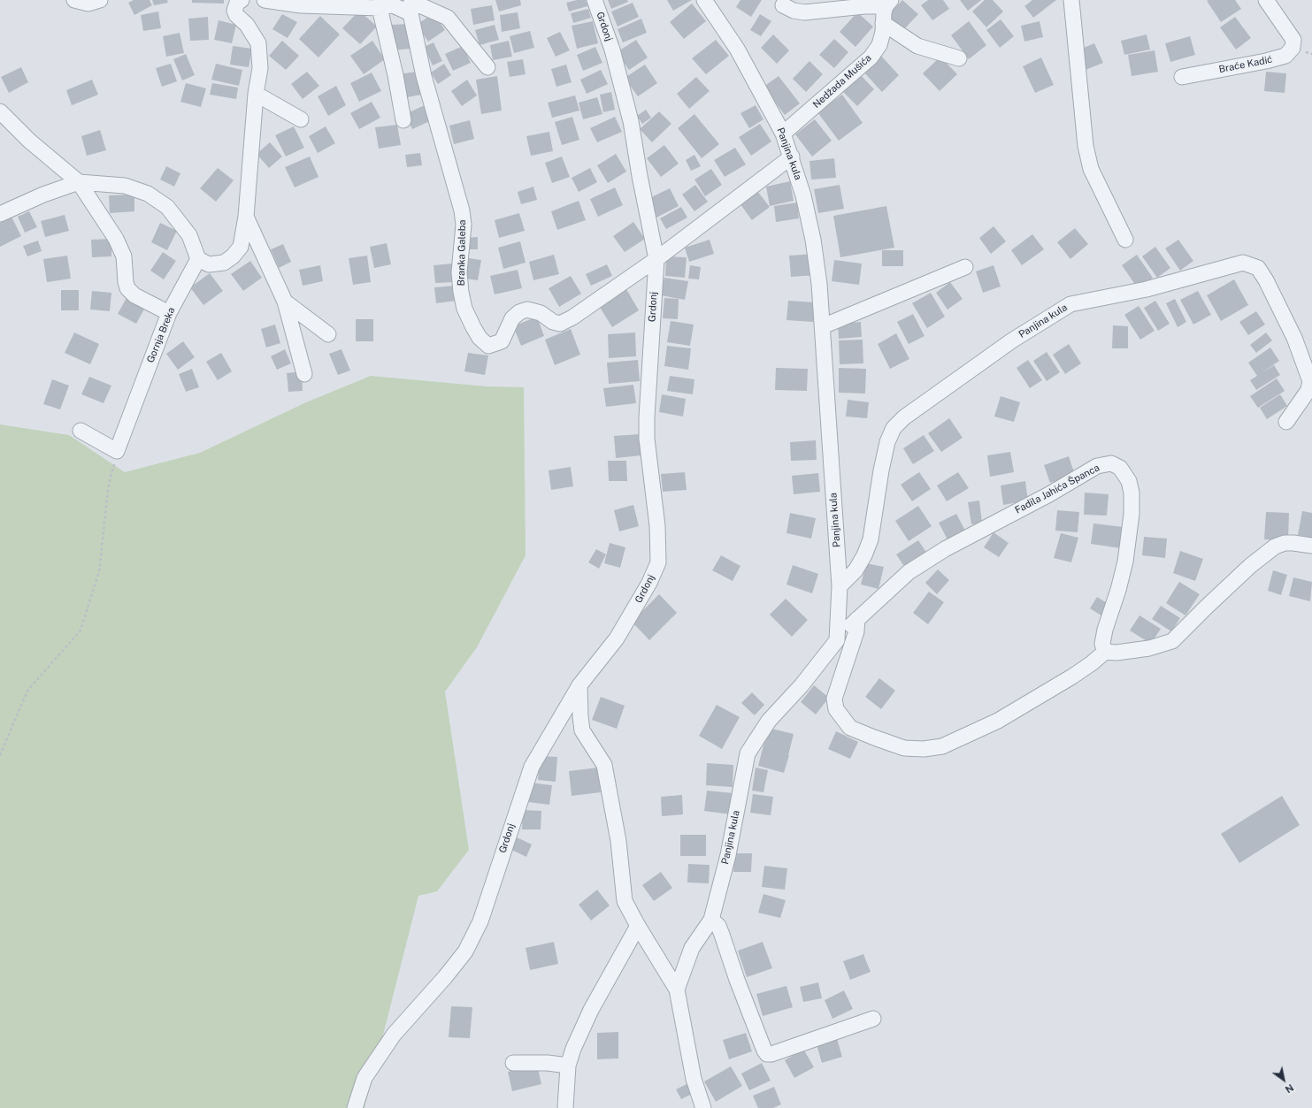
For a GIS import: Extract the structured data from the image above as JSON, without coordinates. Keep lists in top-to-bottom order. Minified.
{"streets":{"street":["Grdonj","Braće Kadić","Nedžada Mušića","Panjina kula","Branka Galeba","Gornja Breka","Fadila Jahića Španca"]},"crossings":[["Grdonj","Branka Galeba"],["Nedžada Mušića","Panjina kula"],["Panjina kula","Fadila Jahića Španca"]],"north":"bottom right"}
